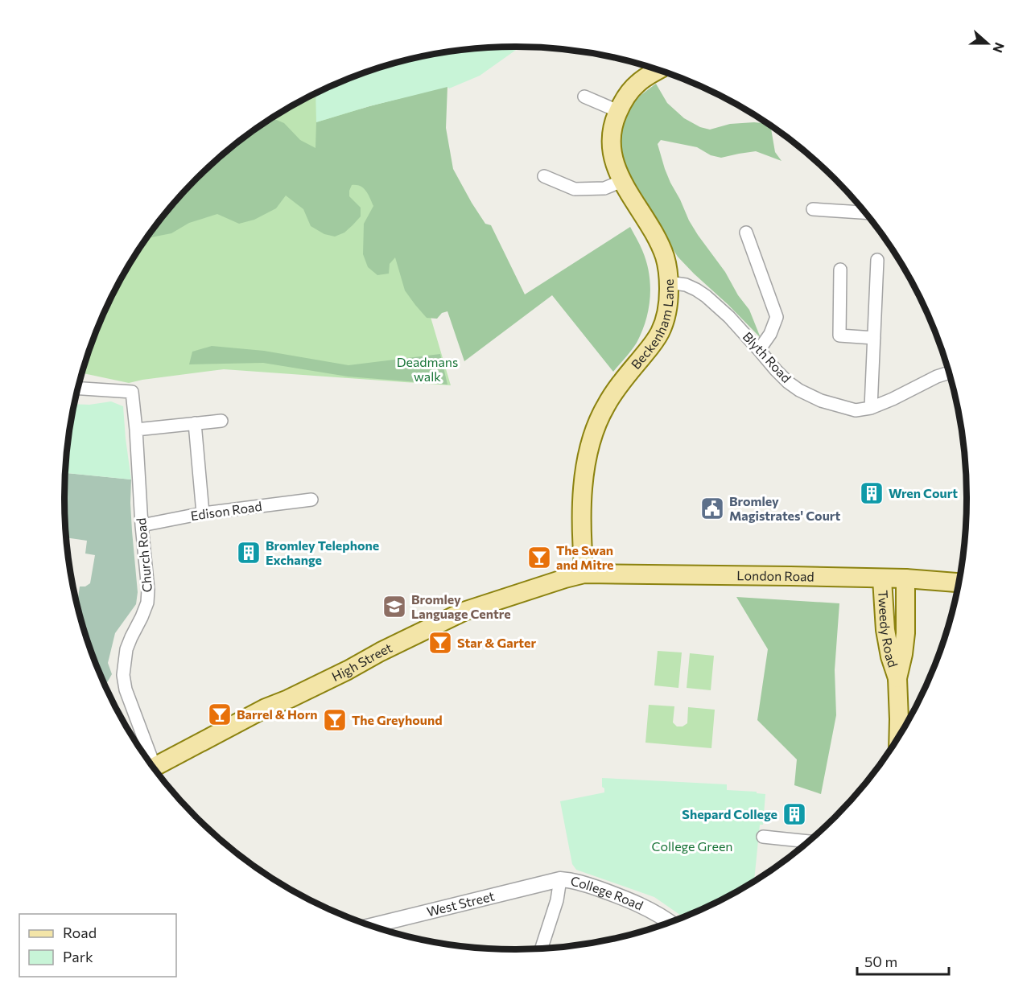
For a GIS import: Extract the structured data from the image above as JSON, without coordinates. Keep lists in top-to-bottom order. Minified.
{"streets":{"main road":["Beckenham Lane","London Road","Tweedy Road","High Street"],"street":["Blyth Road","Edison Road","Church Road","College Road","West Street"]},"crossings":[["Beckenham Lane","Blyth Road"],["Beckenham Lane","London Road"],["Beckenham Lane","High Street"],["Edison Road","Church Road"],["London Road","Tweedy Road"],["London Road","High Street"],["College Road","West Street"]],"parks":["Deadmans walk","College Green"],"places":{"building":["Wren Court","Bromley Telephone Exchange","Shepard College"],"public building":["Bromley Magistrates' Court"],"bar":["The Swan and Mitre","Star & Garter","Barrel & Horn","The Greyhound"],"school or university":["Bromley Language Centre"]},"legend":["Road","Park"],"scale_bar":"50 m","north":"right"}
